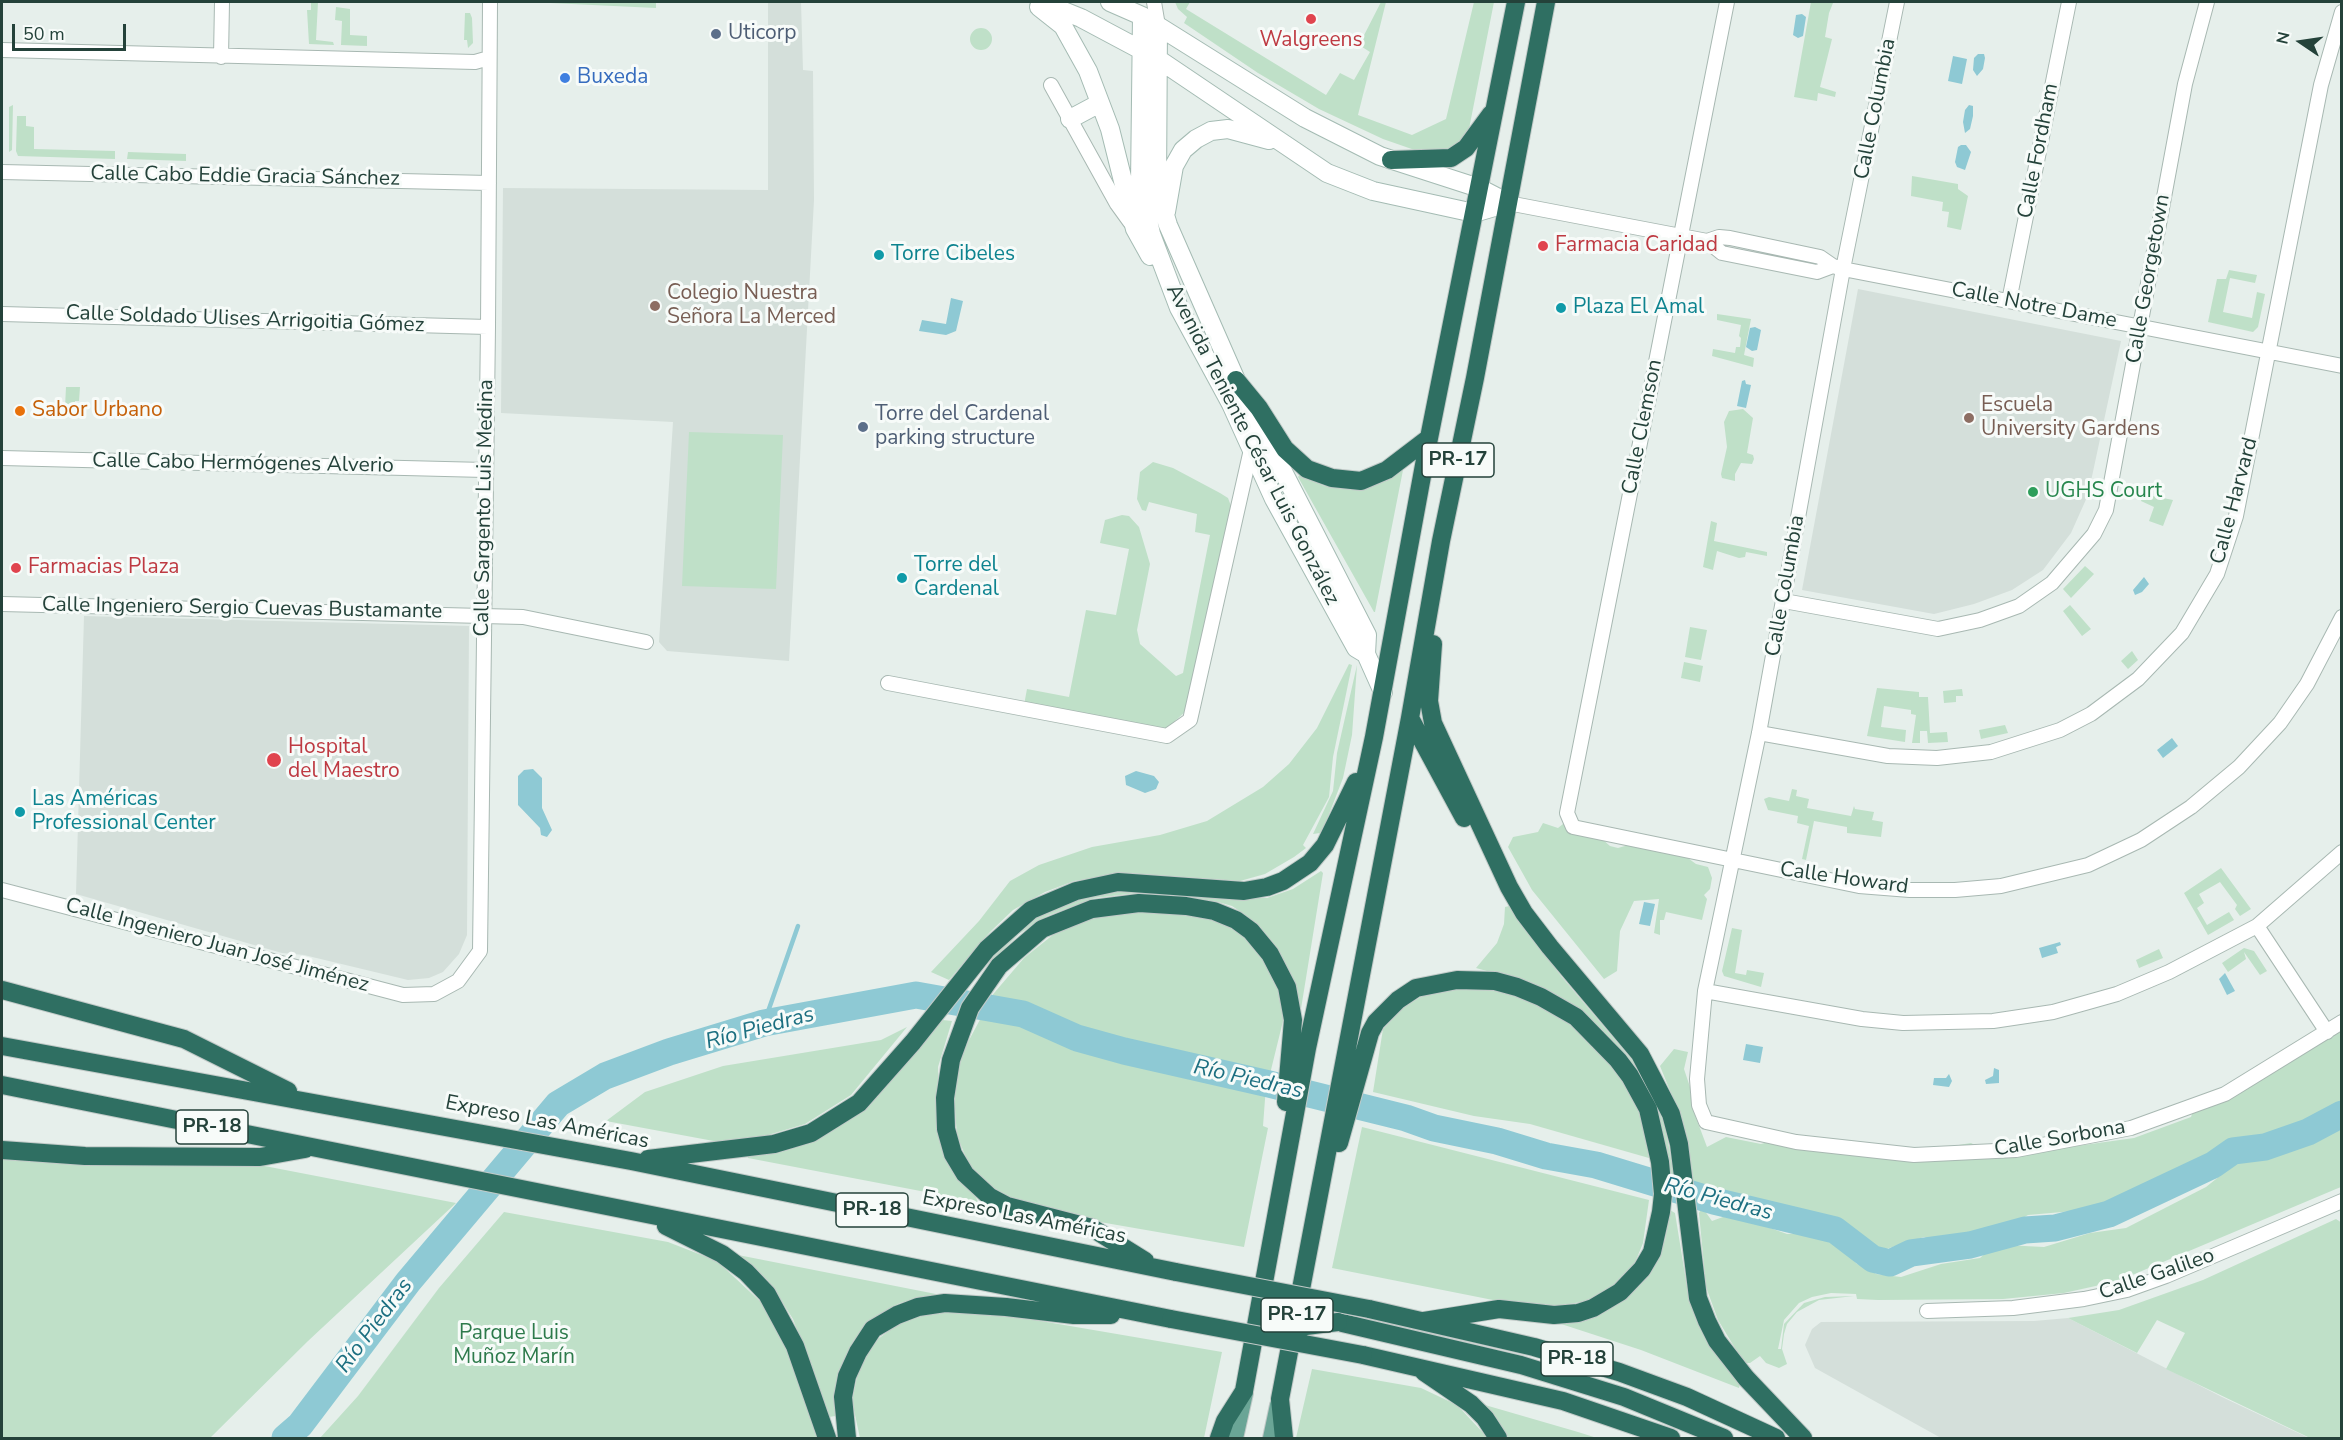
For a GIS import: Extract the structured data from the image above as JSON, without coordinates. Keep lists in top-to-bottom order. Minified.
{"streets":{"highway":["PR-17","Expreso Las Américas","PR-18"],"street":["Calle Columbia","Calle Fordham","Calle Cabo Eddie Gracia Sánchez","Calle Georgetown","Calle Notre Dame","Calle Soldado Ulises Arrigoitia Gómez","Calle Clemson","Avenida Teniente César Luis González","Calle Cabo Hermógenes Alverio","Calle Harvard","Calle Sargento Luis Medina","Calle Ingeniero Sergio Cuevas Bustamante","Calle Howard","Calle Ingeniero Juan José Jiménez","Calle Sorbona","Calle Galileo"]},"crossings":[["Calle Columbia","Calle Georgetown"],["Calle Columbia","Calle Notre Dame"],["Calle Columbia","Calle Harvard"],["Calle Columbia","Calle Howard"],["Calle Columbia","Calle Sorbona"],["Calle Fordham","Calle Notre Dame"],["Calle Cabo Eddie Gracia Sánchez","Calle Sargento Luis Medina"],["Calle Georgetown","Calle Notre Dame"],["Calle Notre Dame","Calle Clemson"],["Calle Notre Dame","Calle Harvard"],["Calle Soldado Ulises Arrigoitia Gómez","Calle Sargento Luis Medina"],["Calle Clemson","Calle Howard"],["Avenida Teniente César Luis González","PR-17"],["Calle Cabo Hermógenes Alverio","Calle Sargento Luis Medina"],["Calle Sargento Luis Medina","Calle Ingeniero Sergio Cuevas Bustamante"],["Calle Sargento Luis Medina","Calle Ingeniero Juan José Jiménez"]],"water":["Río Piedras"],"parks":["Parque Luis Muñoz Marín"],"places":["Walgreens","Uticorp","Buxeda","Farmacia Caridad","Torre Cibeles","Colegio Nuestra Señora La Merced","Plaza El Amal","Sabor Urbano","Escuela University Gardens","Torre del Cardenal parking structure","UGHS Court","Farmacias Plaza","Torre del Cardenal","Hospital del Maestro","Las Américas Professional Center"],"scale_bar":"50 m","north":"left"}
